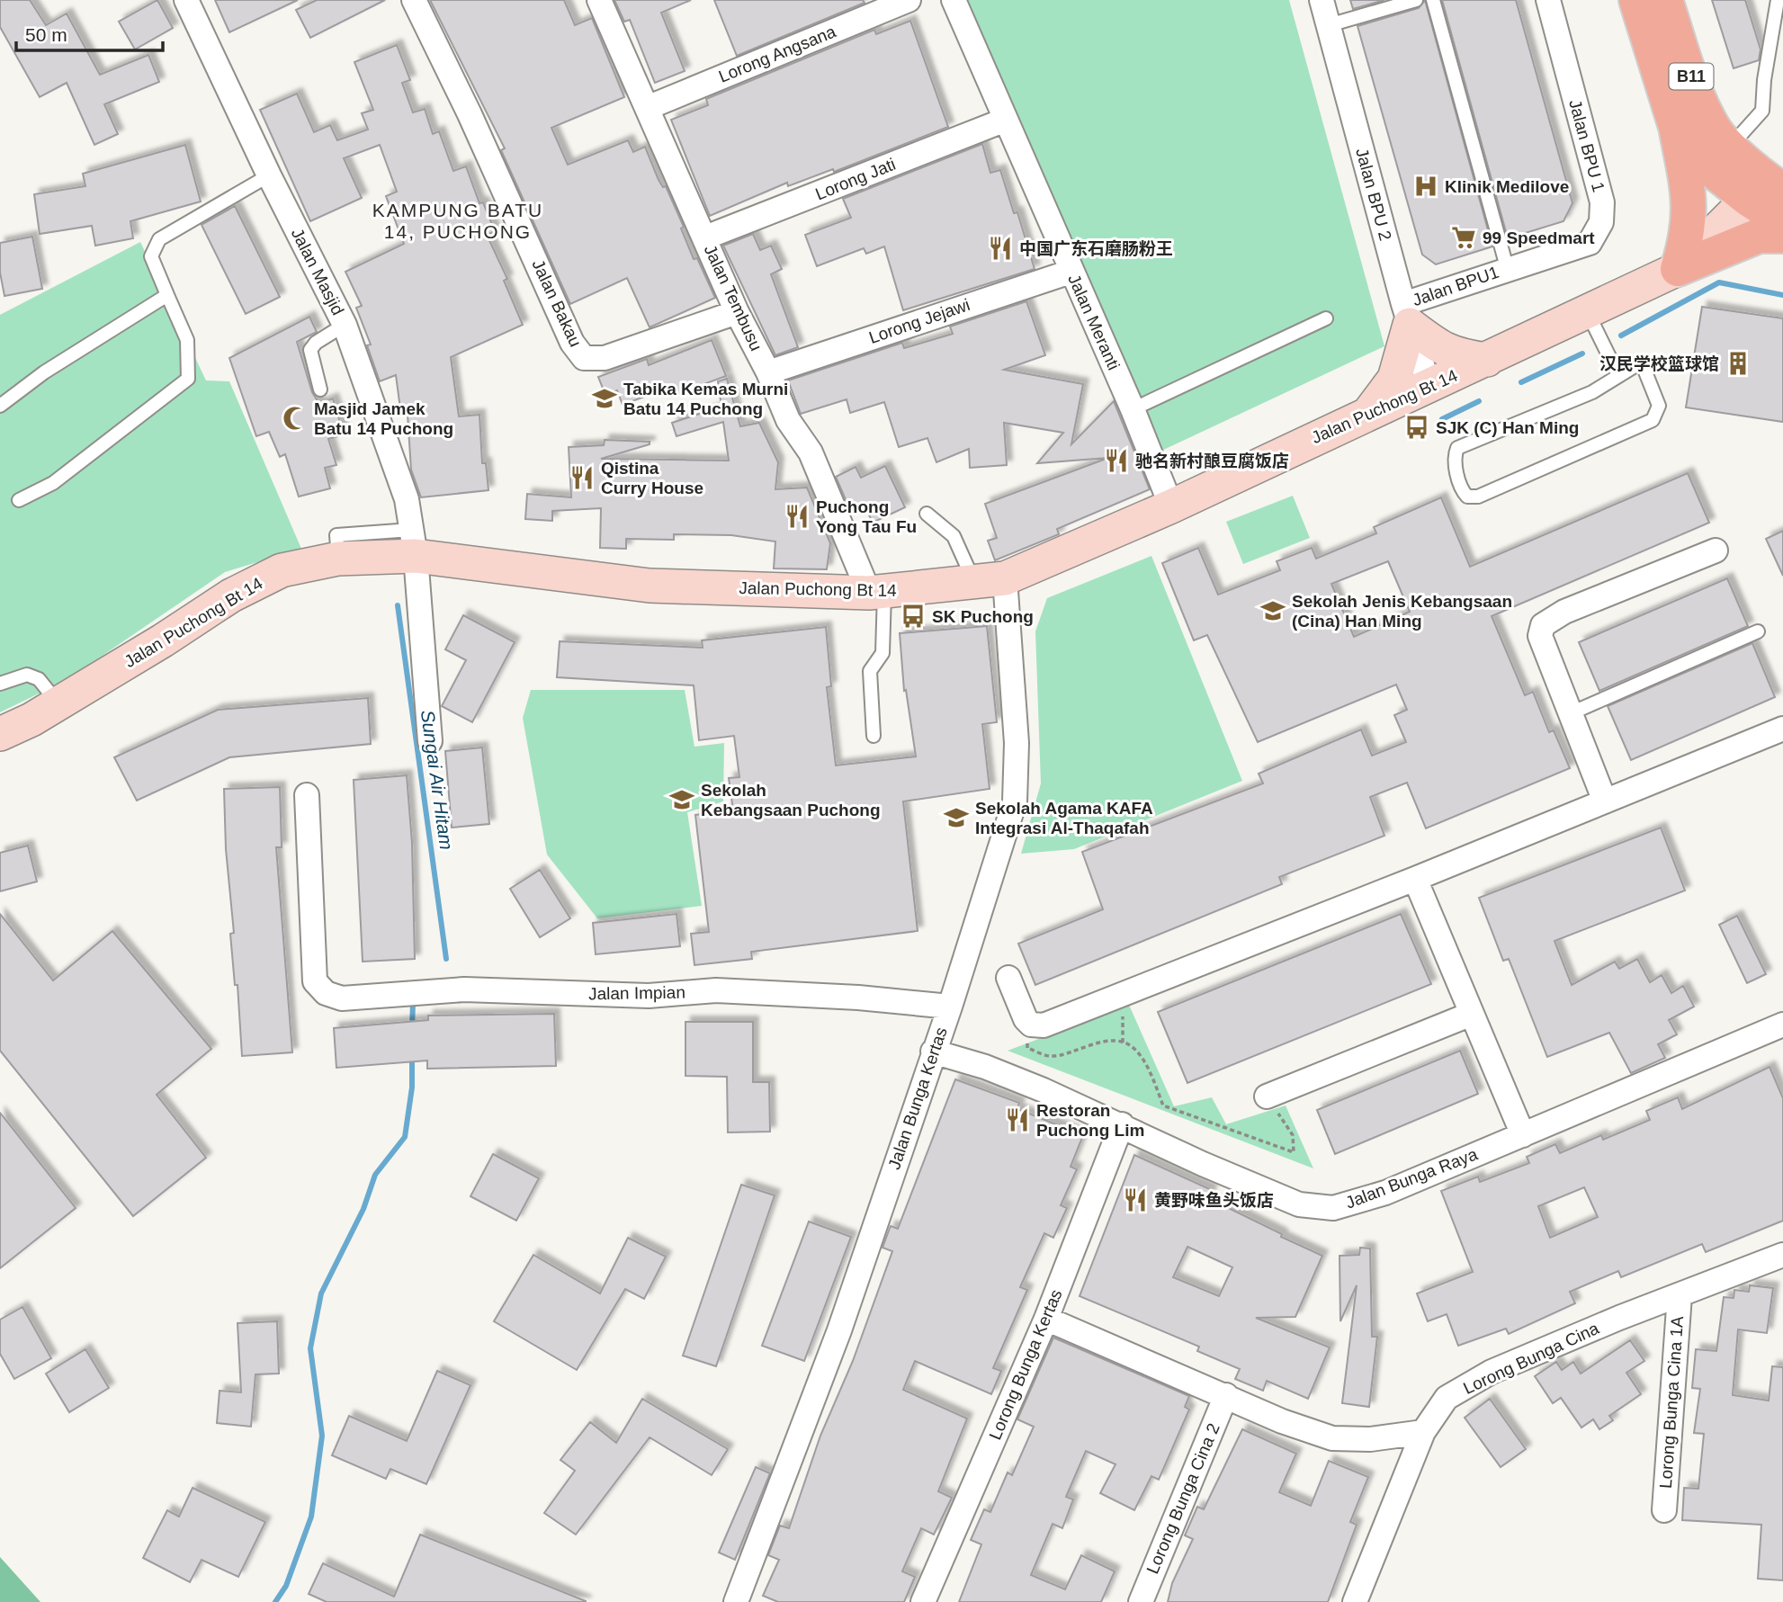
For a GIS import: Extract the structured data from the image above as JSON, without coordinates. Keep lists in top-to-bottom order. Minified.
{"streets":{"main road":["B11"],"street":["Lorong Angsana","Jalan BPU 1","Lorong Jati","Jalan BPU 2","Jalan Masjid","Jalan BPU1","Jalan Tembusu","Jalan Bakau","Lorong Jejawi","Jalan Meranti","Jalan Puchong Bt 14","Jalan Impian","Jalan Bunga Kertas","Jalan Bunga Raya","Lorong Bunga Cina","Lorong Bunga Kertas","Lorong Bunga Cina 1A","Lorong Bunga Cina 2"]},"crossings":[["Lorong Angsana","Jalan Tembusu"],["B11","Jalan Puchong Bt 14"],["Jalan BPU 1","Jalan BPU1"],["Lorong Jati","Jalan Tembusu"],["Lorong Jati","Jalan Meranti"],["Jalan BPU 2","Jalan BPU1"],["Jalan BPU 2","Jalan Puchong Bt 14"],["Jalan Masjid","Jalan Puchong Bt 14"],["Jalan Tembusu","Jalan Bakau"],["Jalan Tembusu","Lorong Jejawi"],["Jalan Tembusu","Jalan Puchong Bt 14"],["Lorong Jejawi","Jalan Meranti"],["Jalan Meranti","Jalan Puchong Bt 14"],["Jalan Puchong Bt 14","Jalan Bunga Kertas"],["Jalan Impian","Jalan Bunga Kertas"],["Jalan Bunga Kertas","Jalan Bunga Raya"],["Jalan Bunga Raya","Lorong Bunga Kertas"],["Lorong Bunga Cina","Lorong Bunga Cina 1A"]],"districts":["KAMPUNG BATU 14, PUCHONG"],"water":["Sungai Air Hitam"],"places":{"hospital":["Klinik Medilove"],"supermarket":["99 Speedmart"],"restaurant":["中国广东石磨肠粉王","驰名新村酿豆腐饭店","Qistina Curry House","Puchong Yong Tau Fu","Restoran Puchong Lim","黄野味鱼头饭店"],"building":["汉民学校篮球馆"],"school or university":["Tabika Kemas Murni Batu 14 Puchong","Sekolah Jenis Kebangsaan (Cina) Han Ming","Sekolah Kebangsaan Puchong","Sekolah Agama KAFA Integrasi Al-Thaqafah"],"mosque":["Masjid Jamek Batu 14 Puchong"],"bus stop":["SJK (C) Han Ming","SK Puchong"]},"scale_bar":"50 m"}
